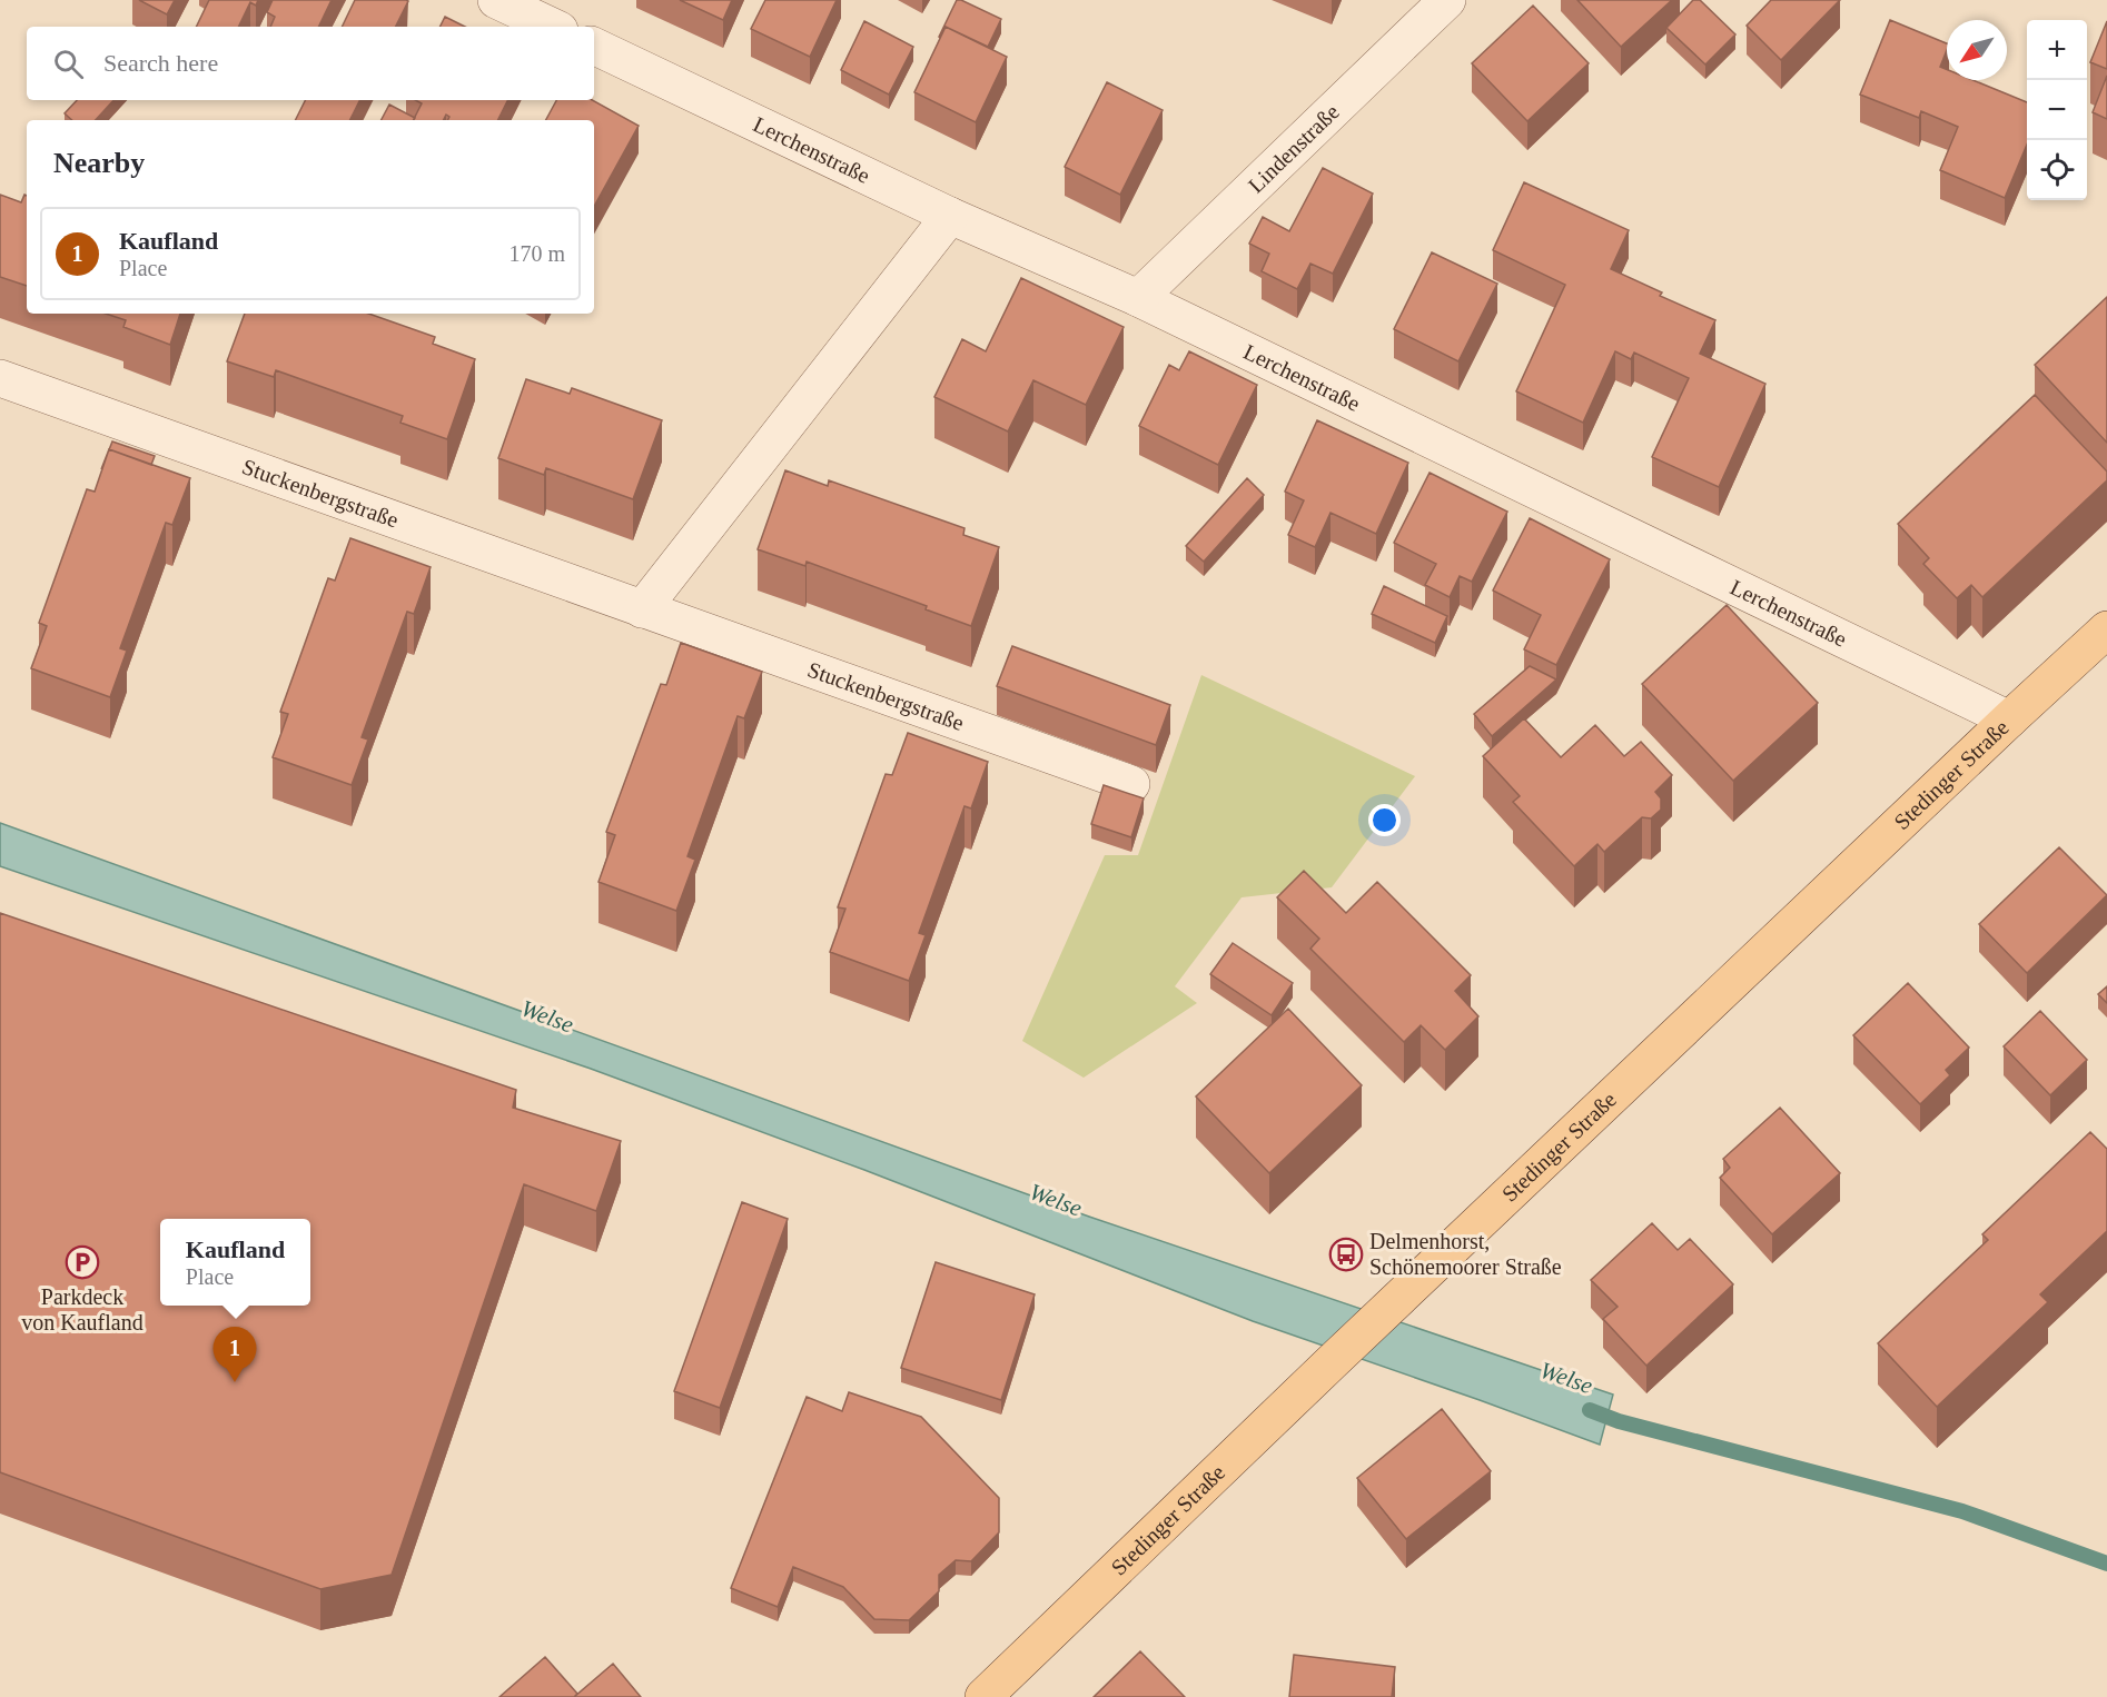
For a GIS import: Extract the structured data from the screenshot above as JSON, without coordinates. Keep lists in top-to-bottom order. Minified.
{"streets":{"main road":["Stedinger Straße"],"street":["Lindenstraße","Lerchenstraße","Stuckenbergstraße"]},"crossings":[["Lindenstraße","Lerchenstraße"],["Lerchenstraße","Stedinger Straße"]],"water":["Welse"],"places":{"bus stop":["Delmenhorst, Schönemoorer Straße"],"parking":["Parkdeck von Kaufland"]},"north":"bottom left","page":{"map_buttons":["+","−"],"search":"Search here","heading":"Nearby","list":[{"mark":"1","name":"Kaufland","note":"Place","value":"170 m"}],"popup":["Kaufland","Place"],"pins":"1"}}
